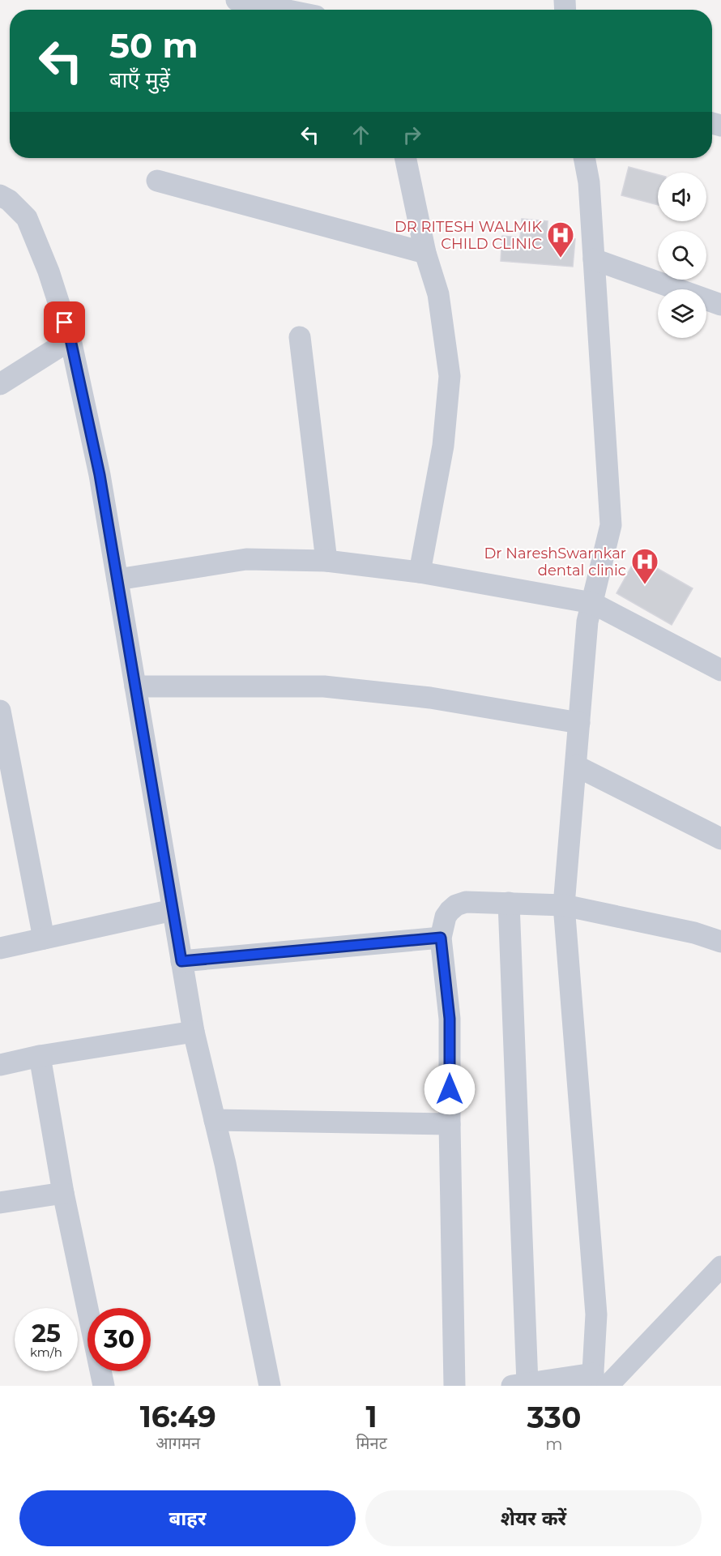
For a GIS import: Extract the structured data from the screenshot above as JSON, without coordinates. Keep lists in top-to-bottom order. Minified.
{"places":{"hospital":["DR RITESH WALMIK CHILD CLINIC","Dr NareshSwarnkar dental clinic"]},"page":{"turn":["50 m","बाएँ मुड़ें"],"speed":"25 km/h","limit":"30","eta":["16:49","आगमन","1","मिनट","330","m"],"buttons":["बाहर","शेयर करें"]}}
